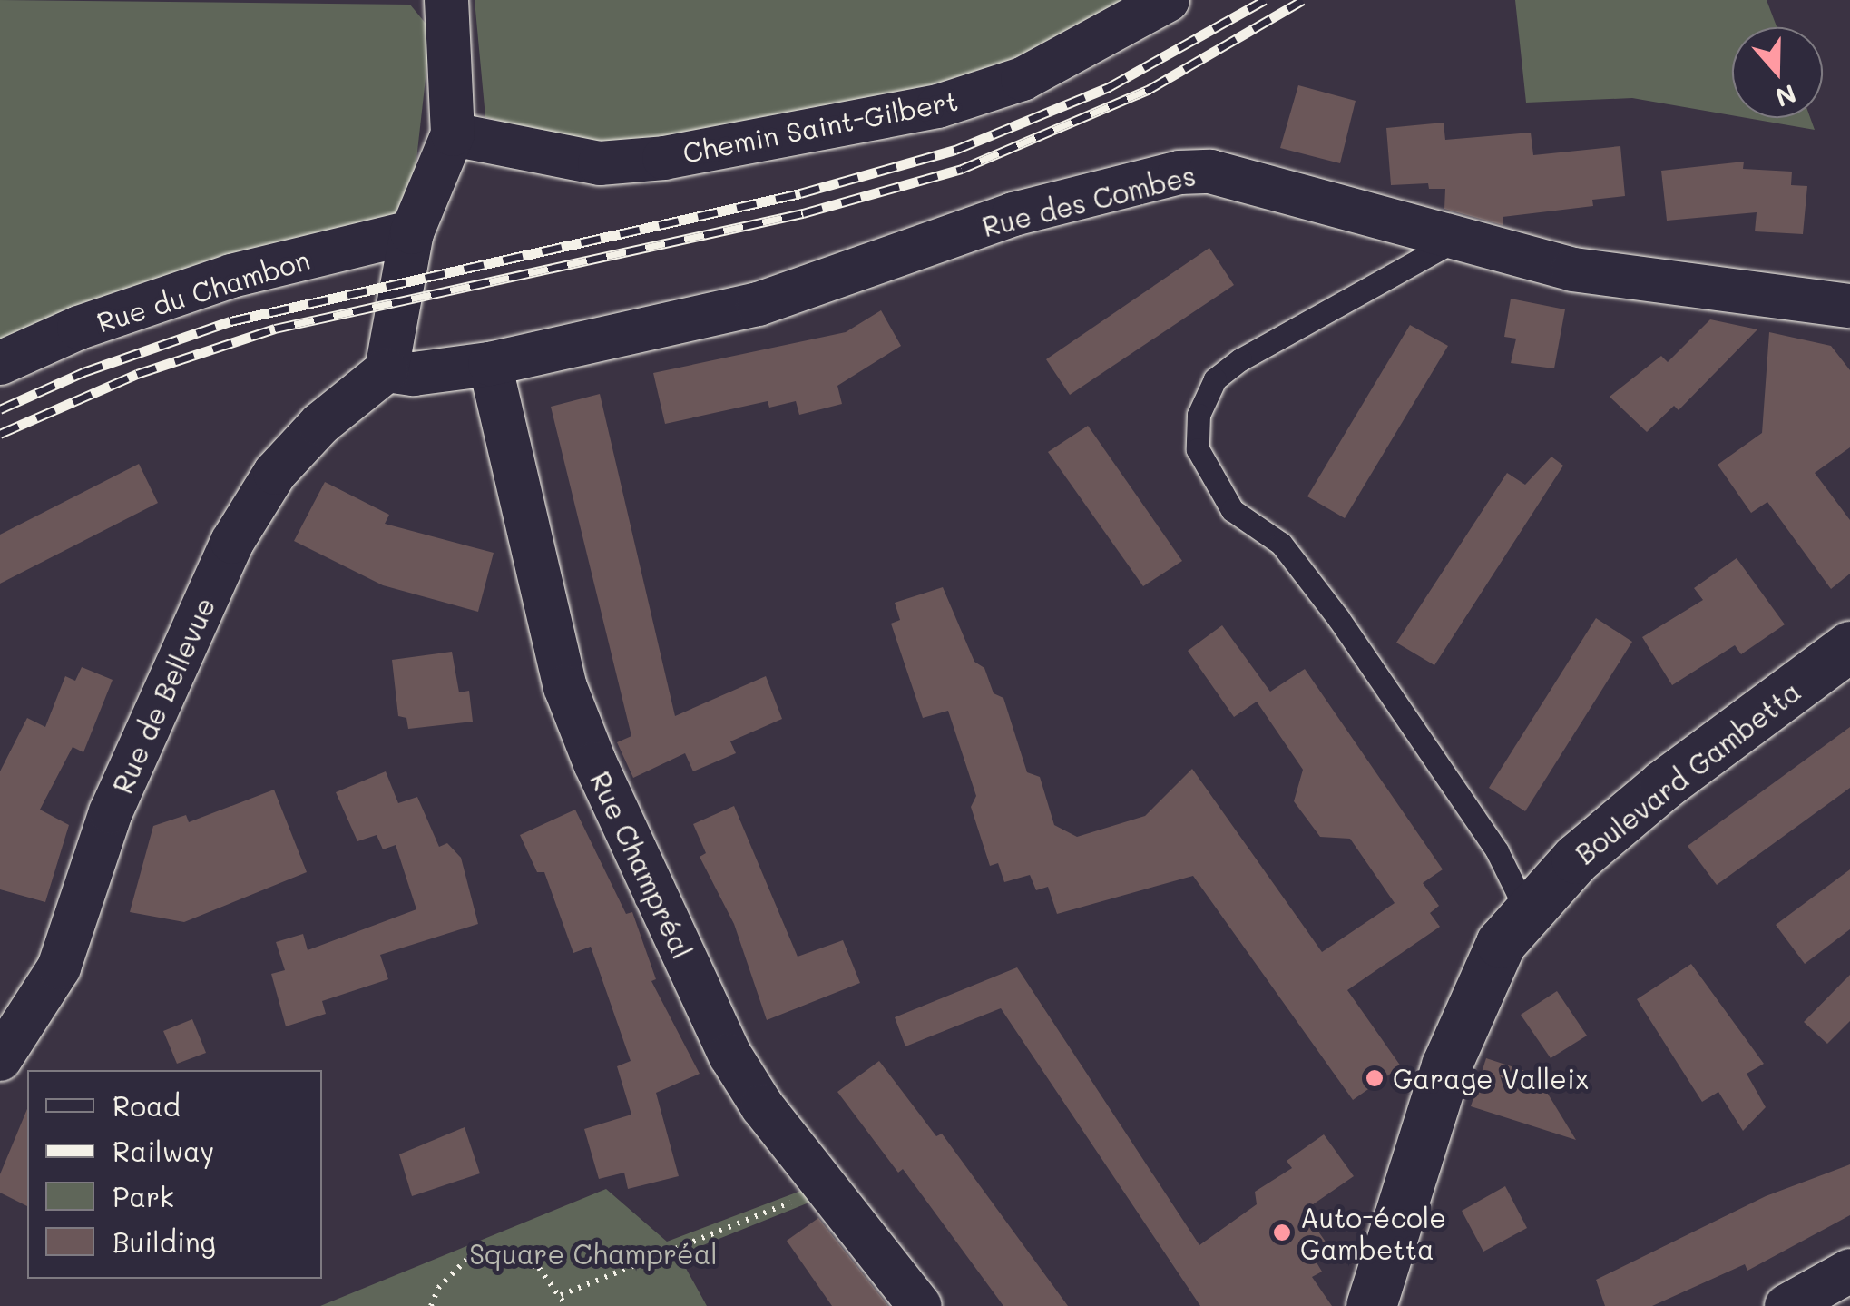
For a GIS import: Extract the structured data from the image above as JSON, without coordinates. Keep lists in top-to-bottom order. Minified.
{"streets":{"main road":["Boulevard Gambetta"],"street":["Chemin Saint-Gilbert","Rue des Combes","Rue du Chambon","Rue de Bellevue","Rue Champréal"]},"crossings":[["Rue des Combes","Rue de Bellevue"],["Rue des Combes","Rue Champréal"]],"parks":["Square Champréal"],"places":["Garage Valleix","Auto-école Gambetta"],"legend":["Road","Railway","Park","Building"],"north":"bottom"}
